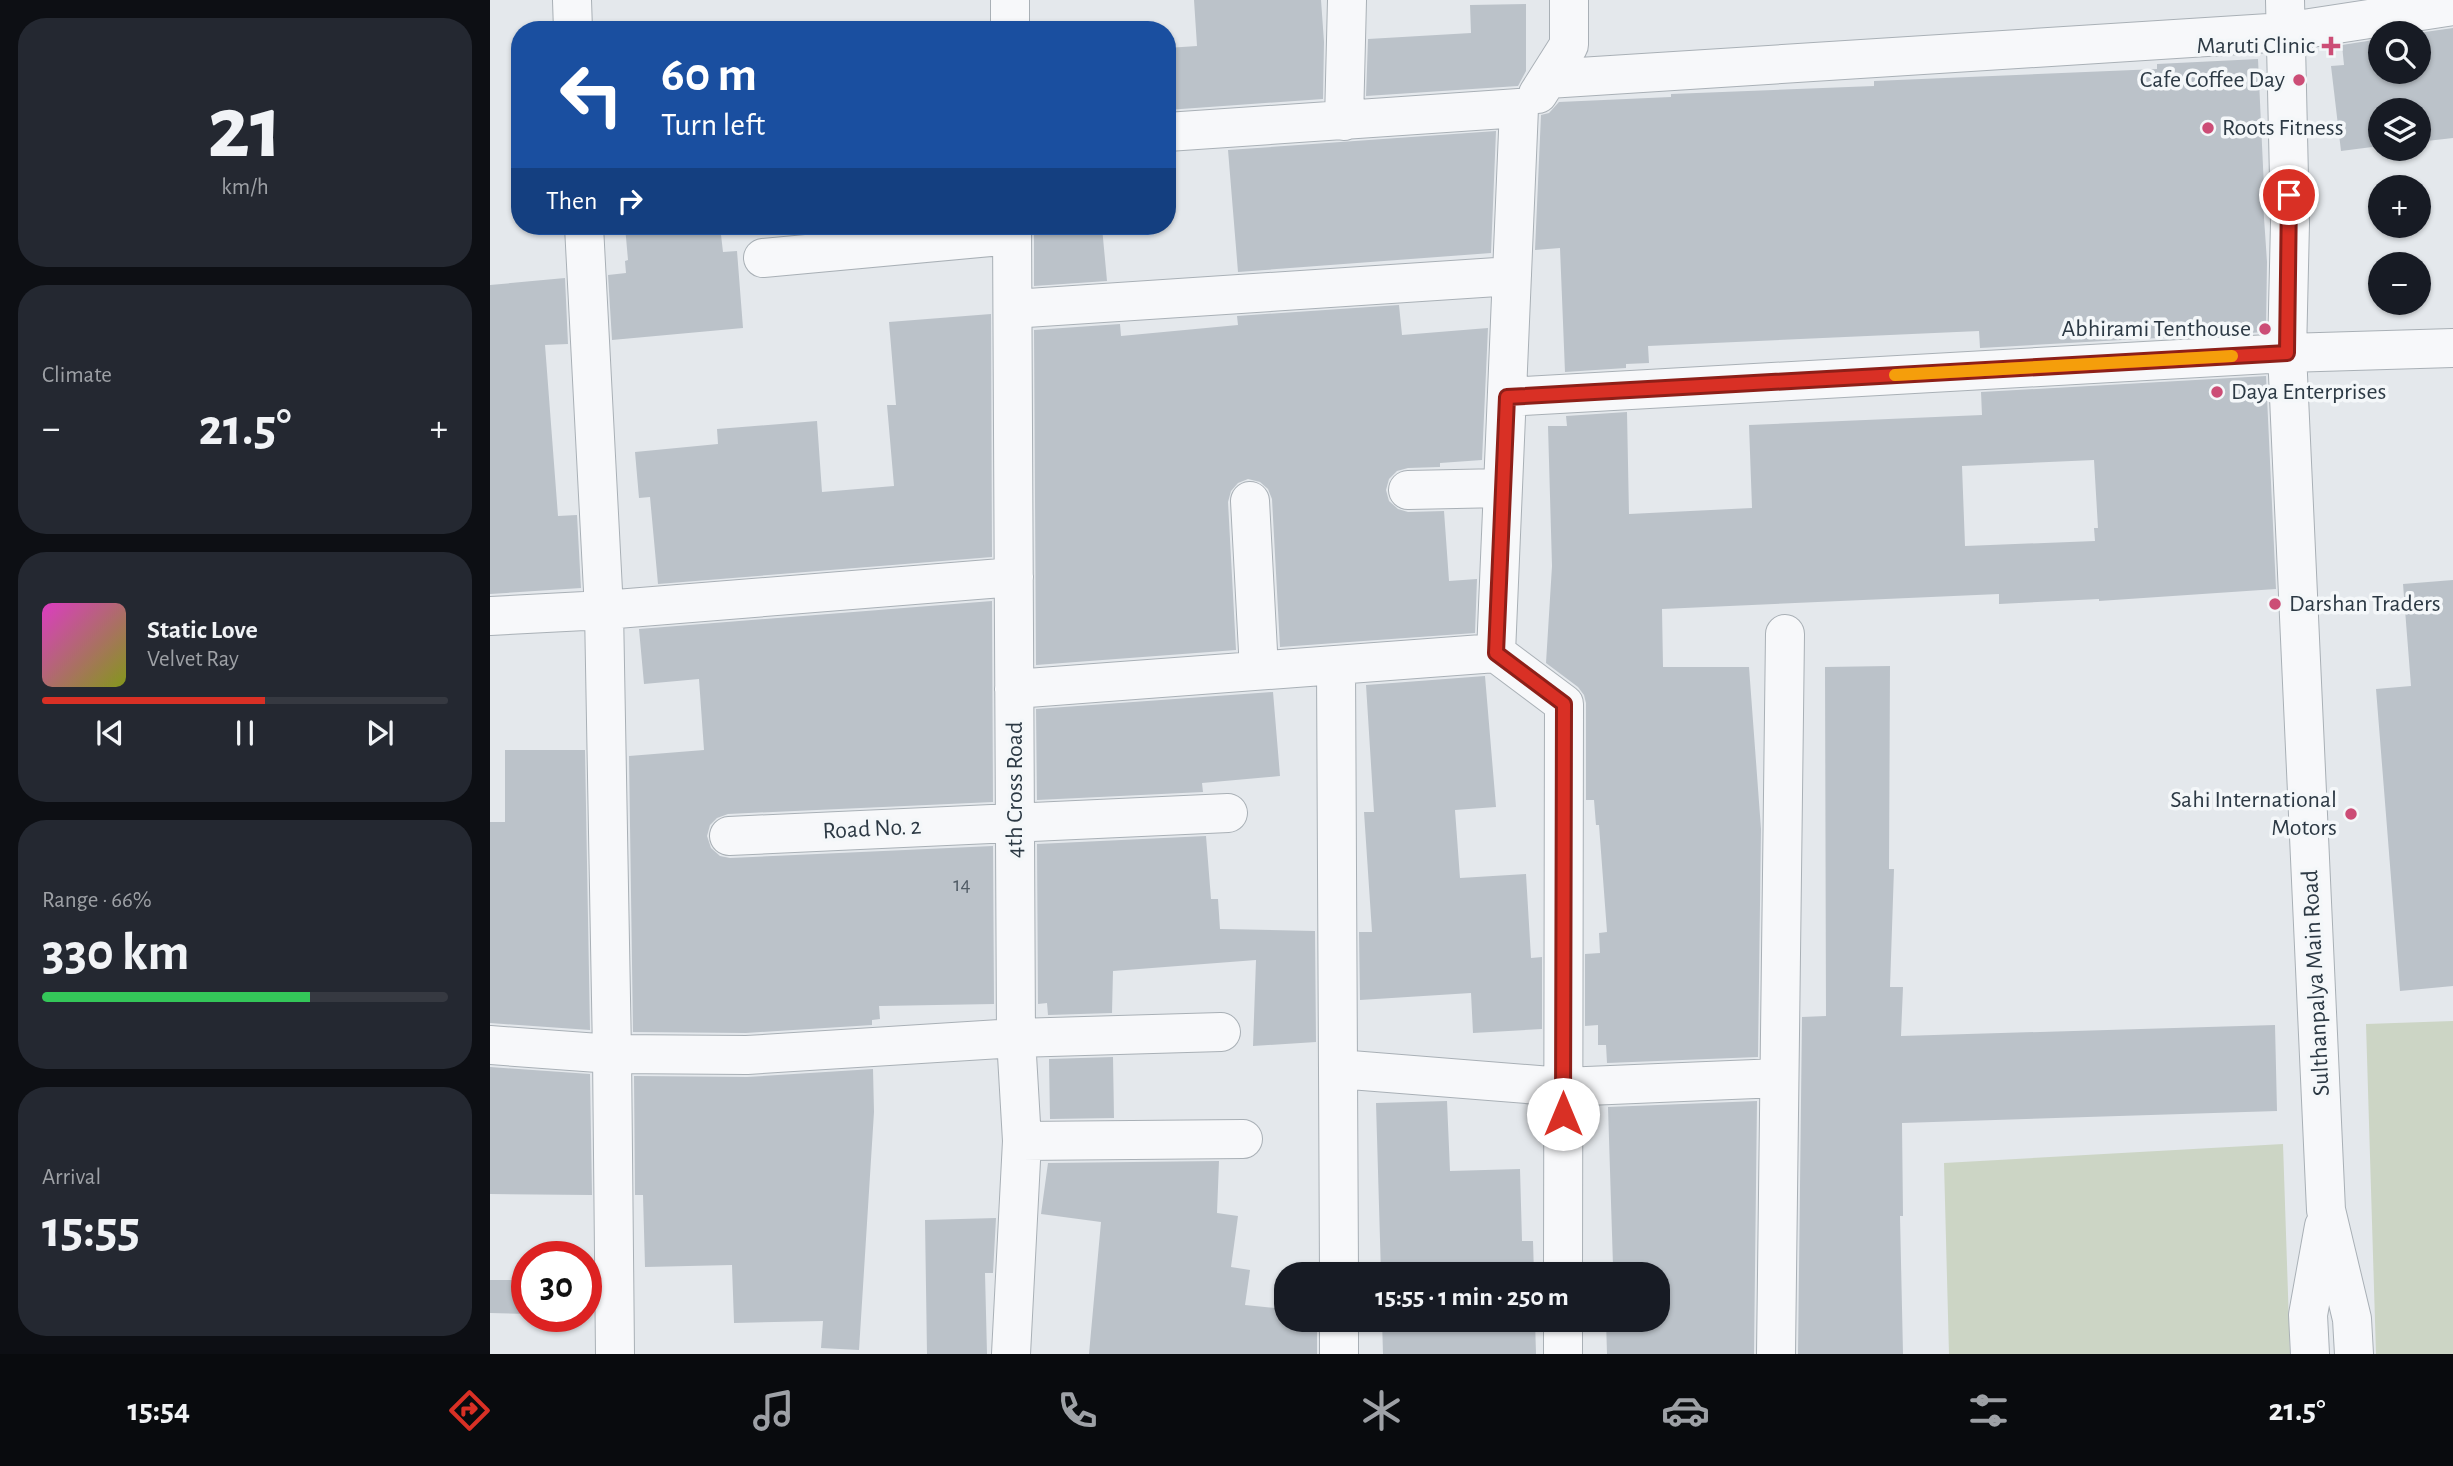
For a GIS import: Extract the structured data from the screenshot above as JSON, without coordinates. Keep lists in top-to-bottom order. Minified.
{"streets":{"street":["4th Cross Road","Road No. 2","Sulthanpalya Main Road"]},"crossings":[["4th Cross Road","Road No. 2"]],"places":{"health":["Maruti Clinic"],"other":["Cafe Coffee Day","Roots Fitness","Abhirami Tenthouse","Daya Enterprises","Darshan Traders","Sahi International Motors"]},"house_numbers":["14"],"page":{"tile":[["21","km/h"],"Climate",["Range · 66%","330 km"],["Arrival","15:55"]],"map_buttons":["+","−"],"turn":["60 m","Turn left"],"then":"Then","heat":["−","21.5°","+"],"song":["Static Love","Velvet Ray"],"limit":"30","trip":"15:55 · 1 min · 250 m","tabs":["15:54","21.5°"]}}
